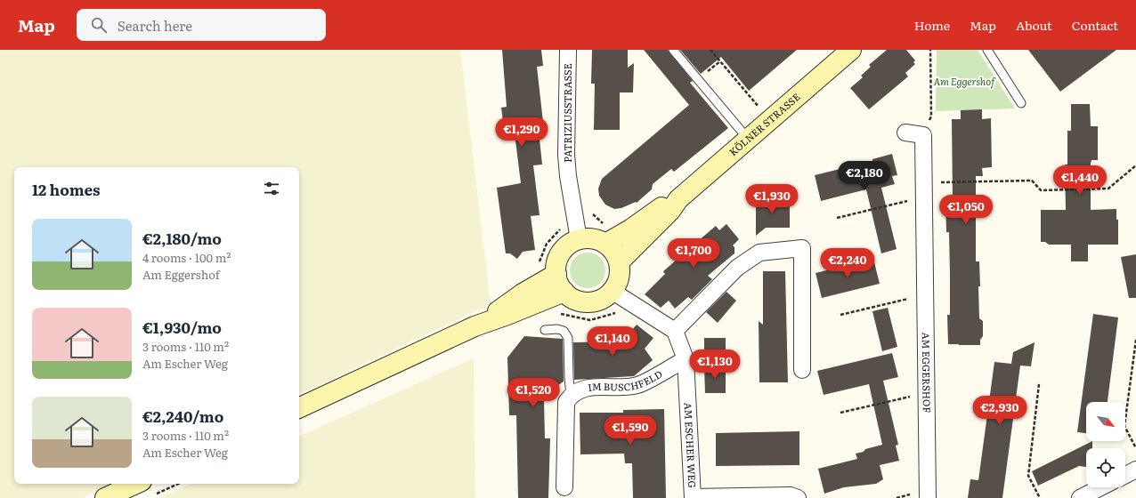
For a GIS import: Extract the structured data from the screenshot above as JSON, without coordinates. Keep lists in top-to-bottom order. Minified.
{"streets":{"main road":["KÖLNER STRASSE"],"street":["PATRIZIUSSTRASSE","AM EGGERSHOF","IM BUSCHFELD","AM ESCHER WEG"]},"crossings":[["PATRIZIUSSTRASSE","KÖLNER STRASSE"],["IM BUSCHFELD","AM ESCHER WEG"]],"parks":["Am Eggershof"],"north":"bottom right","page":{"header":"Map","search":"Search here","nav":["Home","Map","About","Contact"],"price":["€1,290","€2,180","€1,440","€1,930","€1,050","€1,700","€2,240","€1,140","€1,130","€1,520","€2,930","€1,590"],"heading":"12 homes","list":[{"name":"€2,180/mo","note":"4 rooms · 100 m² · Am Eggershof"},{"name":"€1,930/mo","note":"3 rooms · 110 m² · Am Escher Weg"},{"name":"€2,240/mo","note":"3 rooms · 110 m² · Am Escher Weg"}]}}
